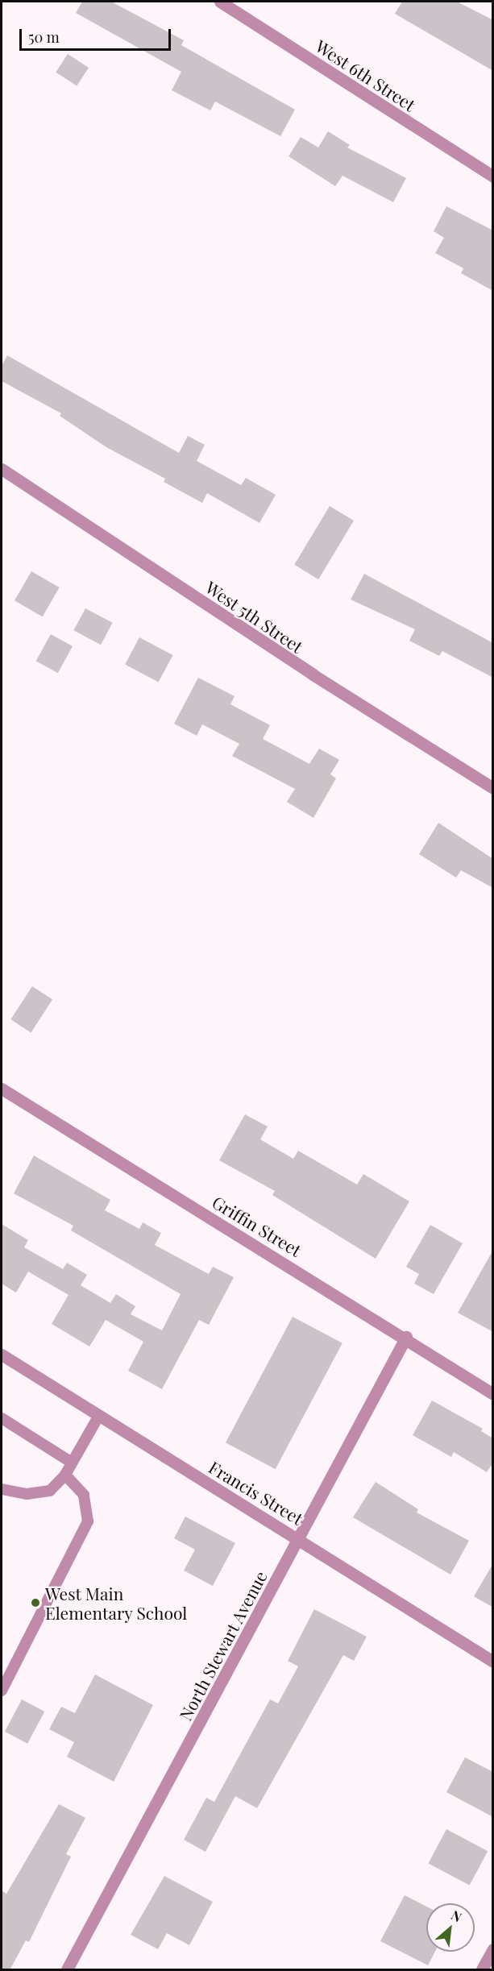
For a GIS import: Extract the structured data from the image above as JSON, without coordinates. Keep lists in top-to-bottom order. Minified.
{"streets":{"street":["West 6th Street","West 5th Street","Griffin Street","Francis Street","North Stewart Avenue"]},"crossings":[["Griffin Street","North Stewart Avenue"],["Francis Street","North Stewart Avenue"]],"places":["West Main Elementary School"],"scale_bar":"50 m","north":"top right"}
